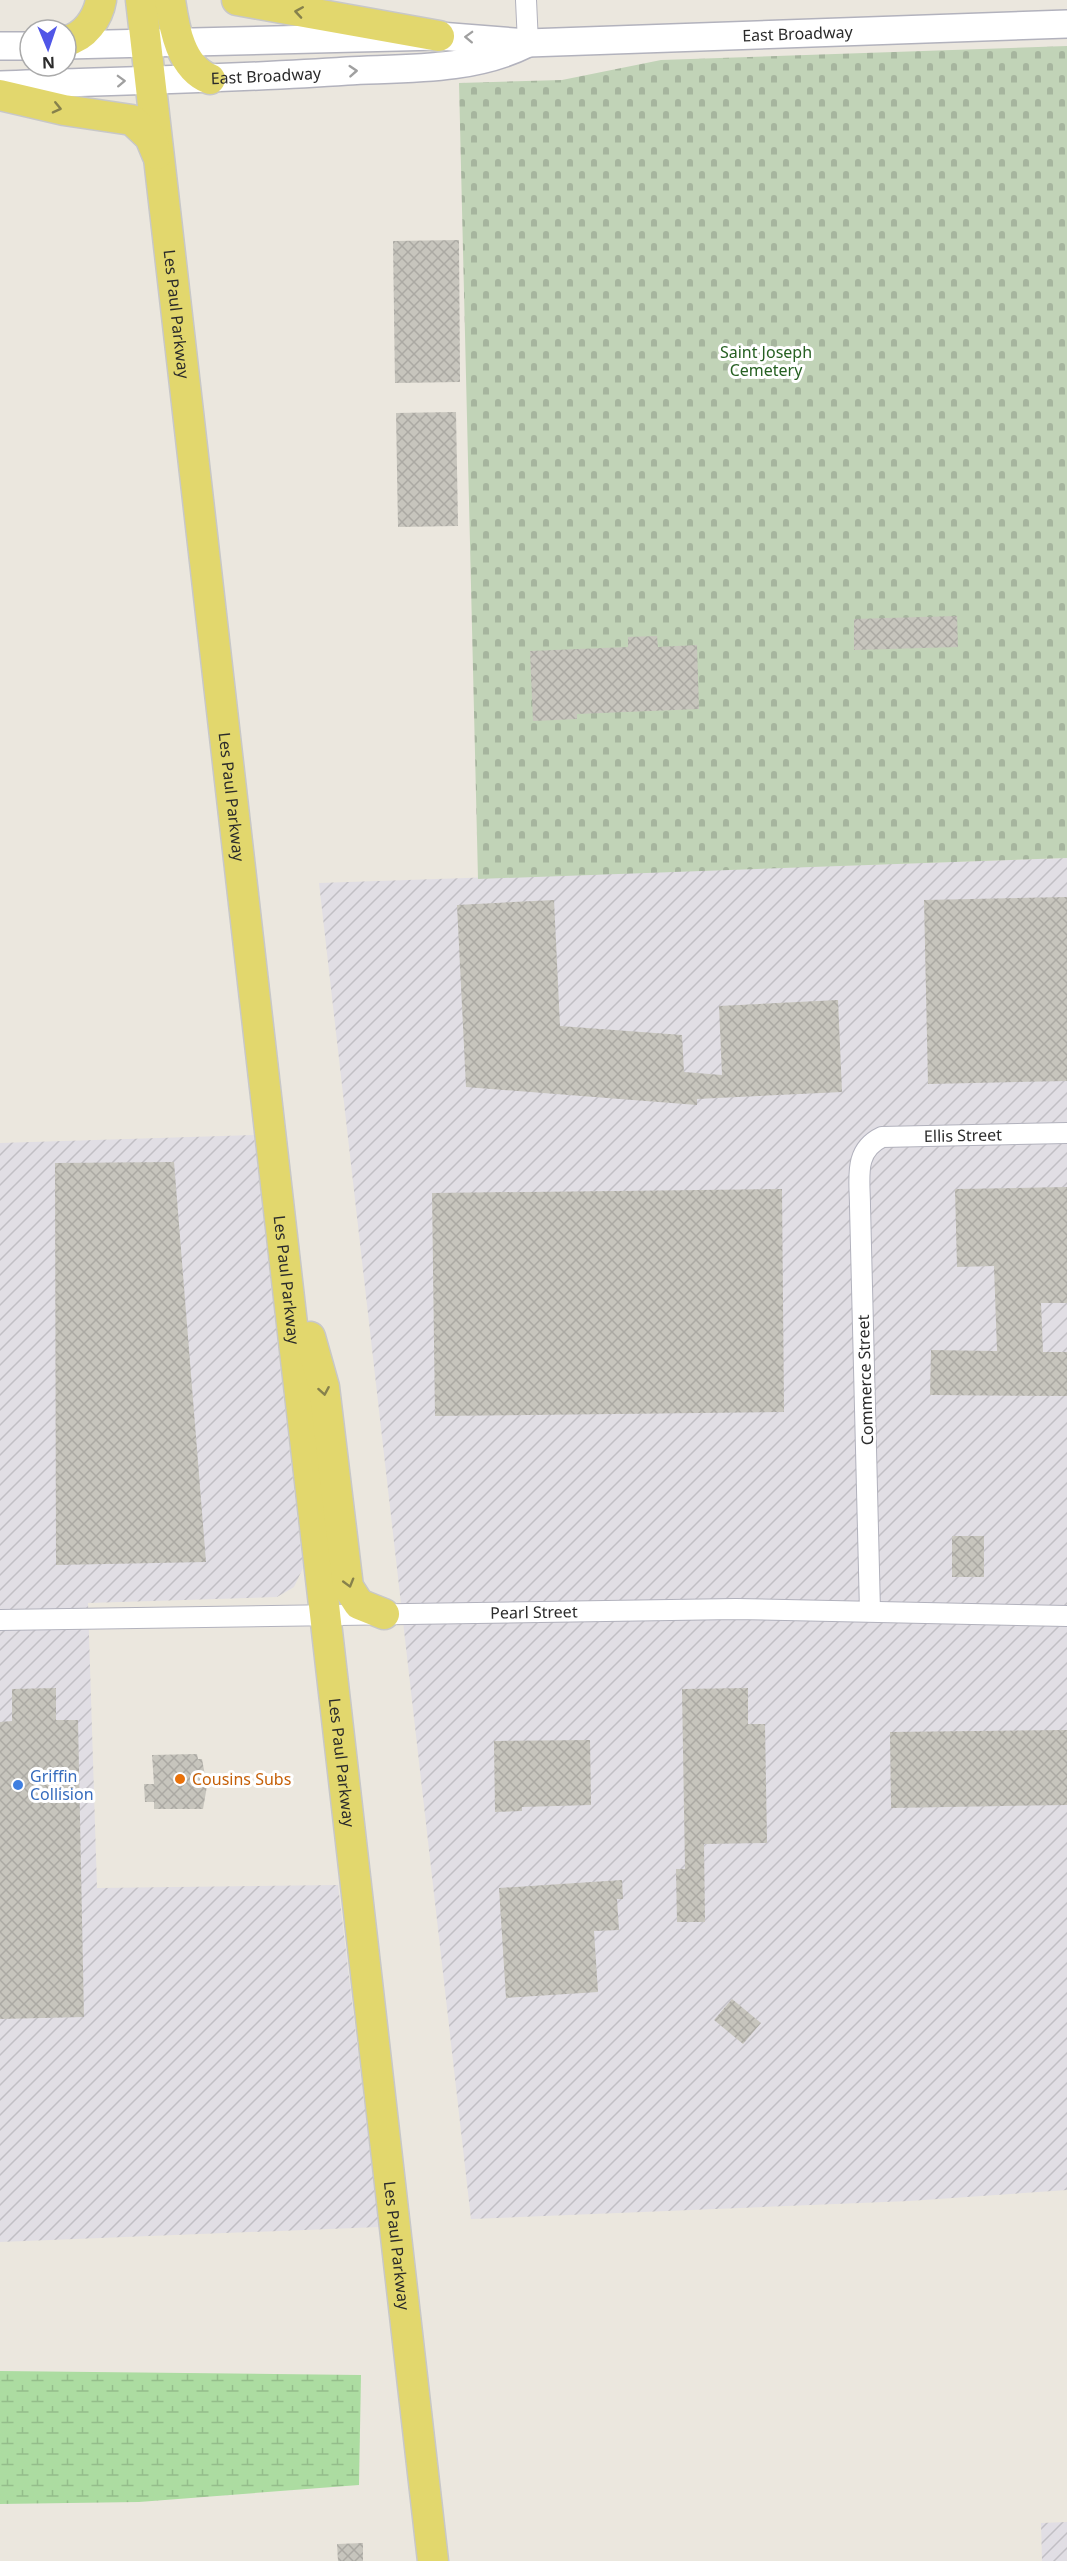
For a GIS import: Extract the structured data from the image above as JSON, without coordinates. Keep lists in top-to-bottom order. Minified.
{"streets":{"main road":["East Broadway","Les Paul Parkway"],"street":["Ellis Street","Commerce Street","Pearl Street"]},"crossings":[["East Broadway","Les Paul Parkway"],["Les Paul Parkway","Pearl Street"],["Ellis Street","Commerce Street"],["Commerce Street","Pearl Street"]],"parks":["Saint Joseph Cemetery"],"places":["Cousins Subs","Griffin Collision"],"north":"bottom"}
